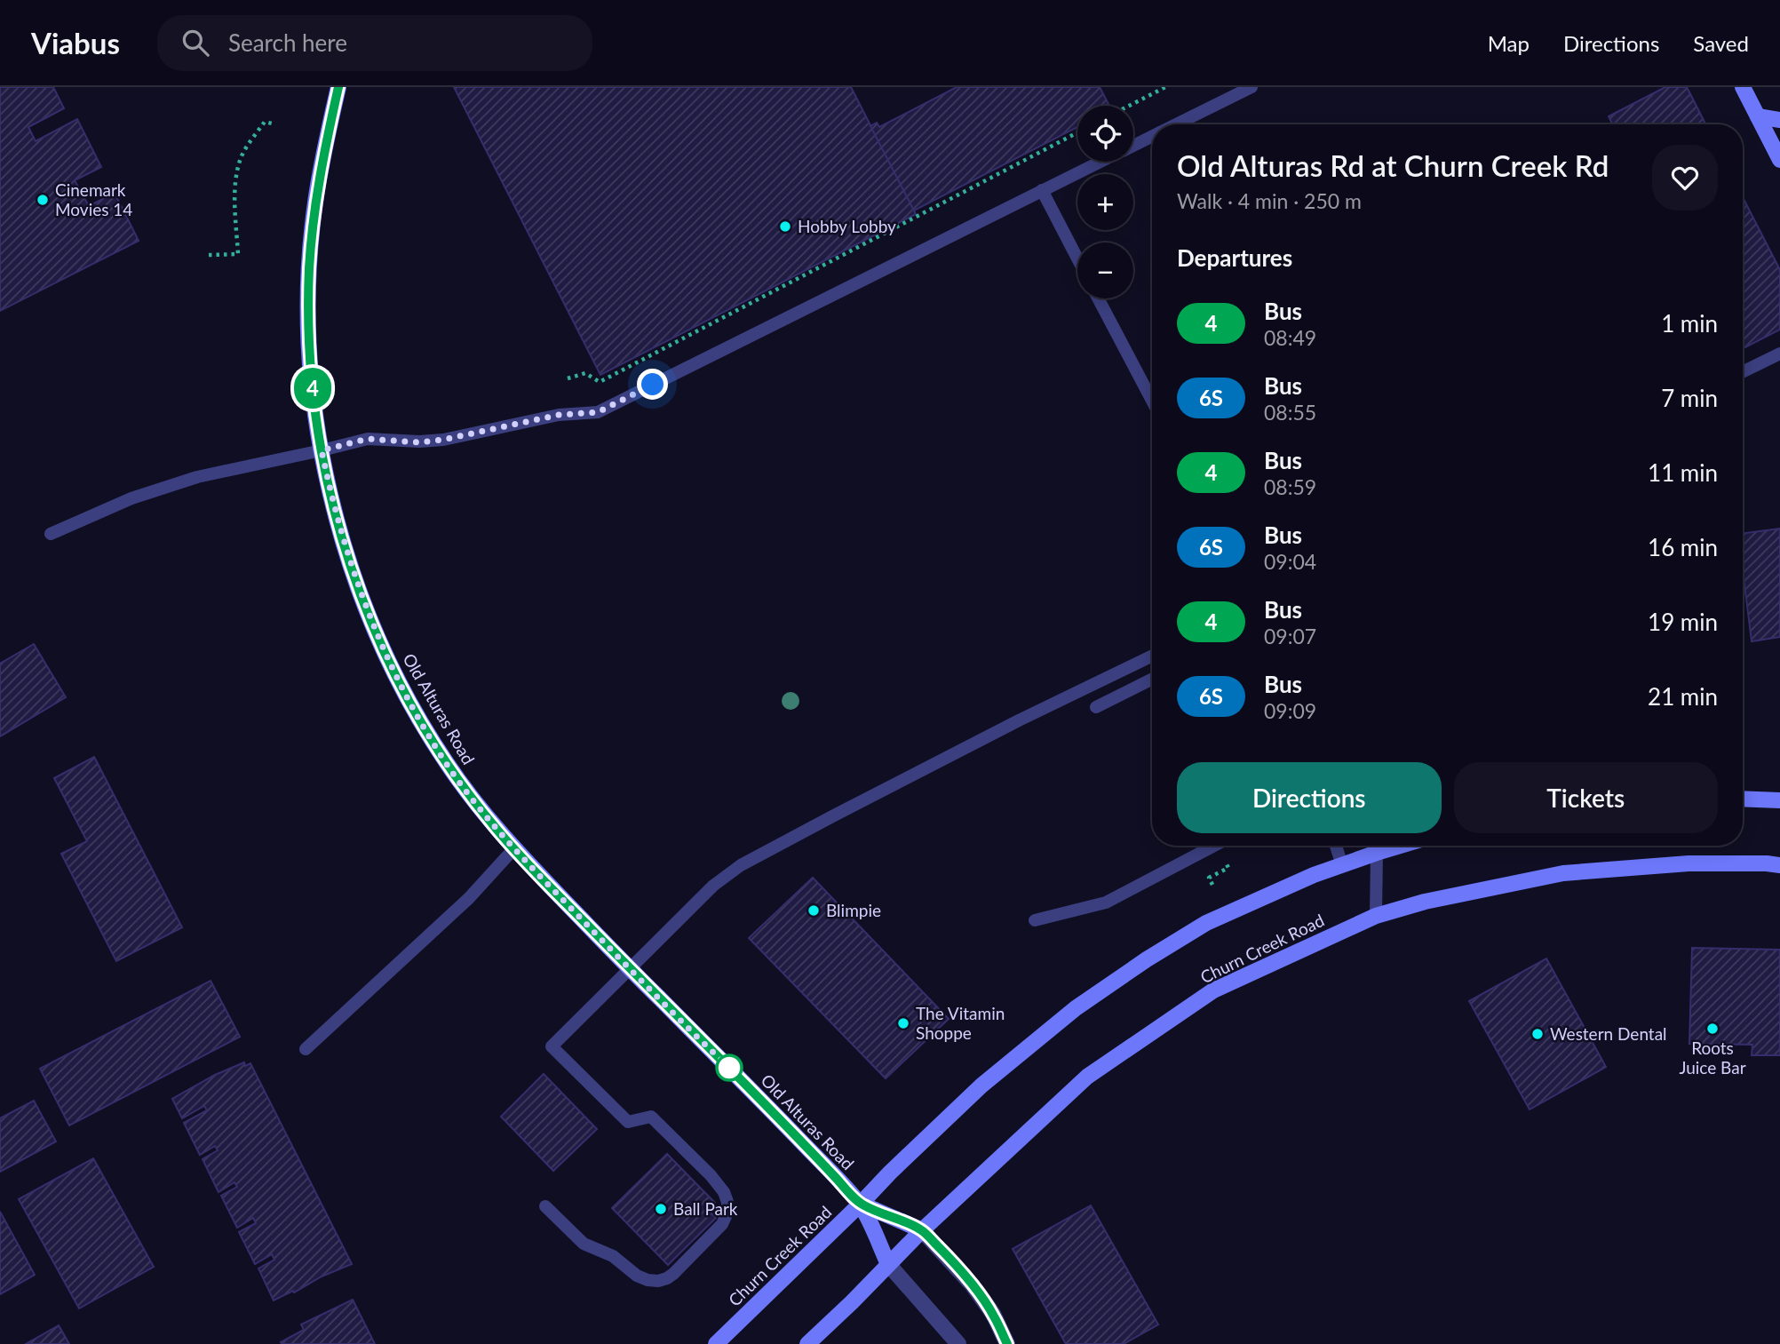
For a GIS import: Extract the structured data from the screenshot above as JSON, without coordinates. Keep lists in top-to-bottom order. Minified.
{"streets":{"main road":["Old Alturas Road","Churn Creek Road"]},"crossings":[["Old Alturas Road","Churn Creek Road"]],"places":["Cinemark Movies 14","Hobby Lobby","Blimpie","The Vitamin Shoppe","Roots Juice Bar","Western Dental","Ball Park"],"lines":["bus line 4"],"page":{"header":"Viabus","search":"Search here","nav":["Map","Directions","Saved"],"on_map":"4","map_buttons":["+","−"],"heading":[["Old Alturas Rd at Churn Creek Rd","Walk · 4 min · 250 m"],"Departures"],"list":[{"mark":"4","name":"Bus","note":"08:49","value":"1 min"},{"mark":"6S","name":"Bus","note":"08:55","value":"7 min"},{"mark":"4","name":"Bus","note":"08:59","value":"11 min"},{"mark":"6S","name":"Bus","note":"09:04","value":"16 min"},{"mark":"4","name":"Bus","note":"09:07","value":"19 min"},{"mark":"6S","name":"Bus","note":"09:09","value":"21 min"}],"buttons":["Directions","Tickets"]}}
